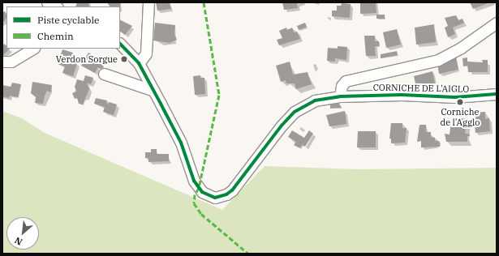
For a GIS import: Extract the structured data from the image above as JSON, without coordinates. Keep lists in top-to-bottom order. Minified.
{"streets":{"street":["CORNICHE DE L'AIGLO"]},"places":["Verdon Sorgue","Corniche de l'Agglo"],"legend":["Piste cyclable","Chemin"],"north":"bottom left"}
